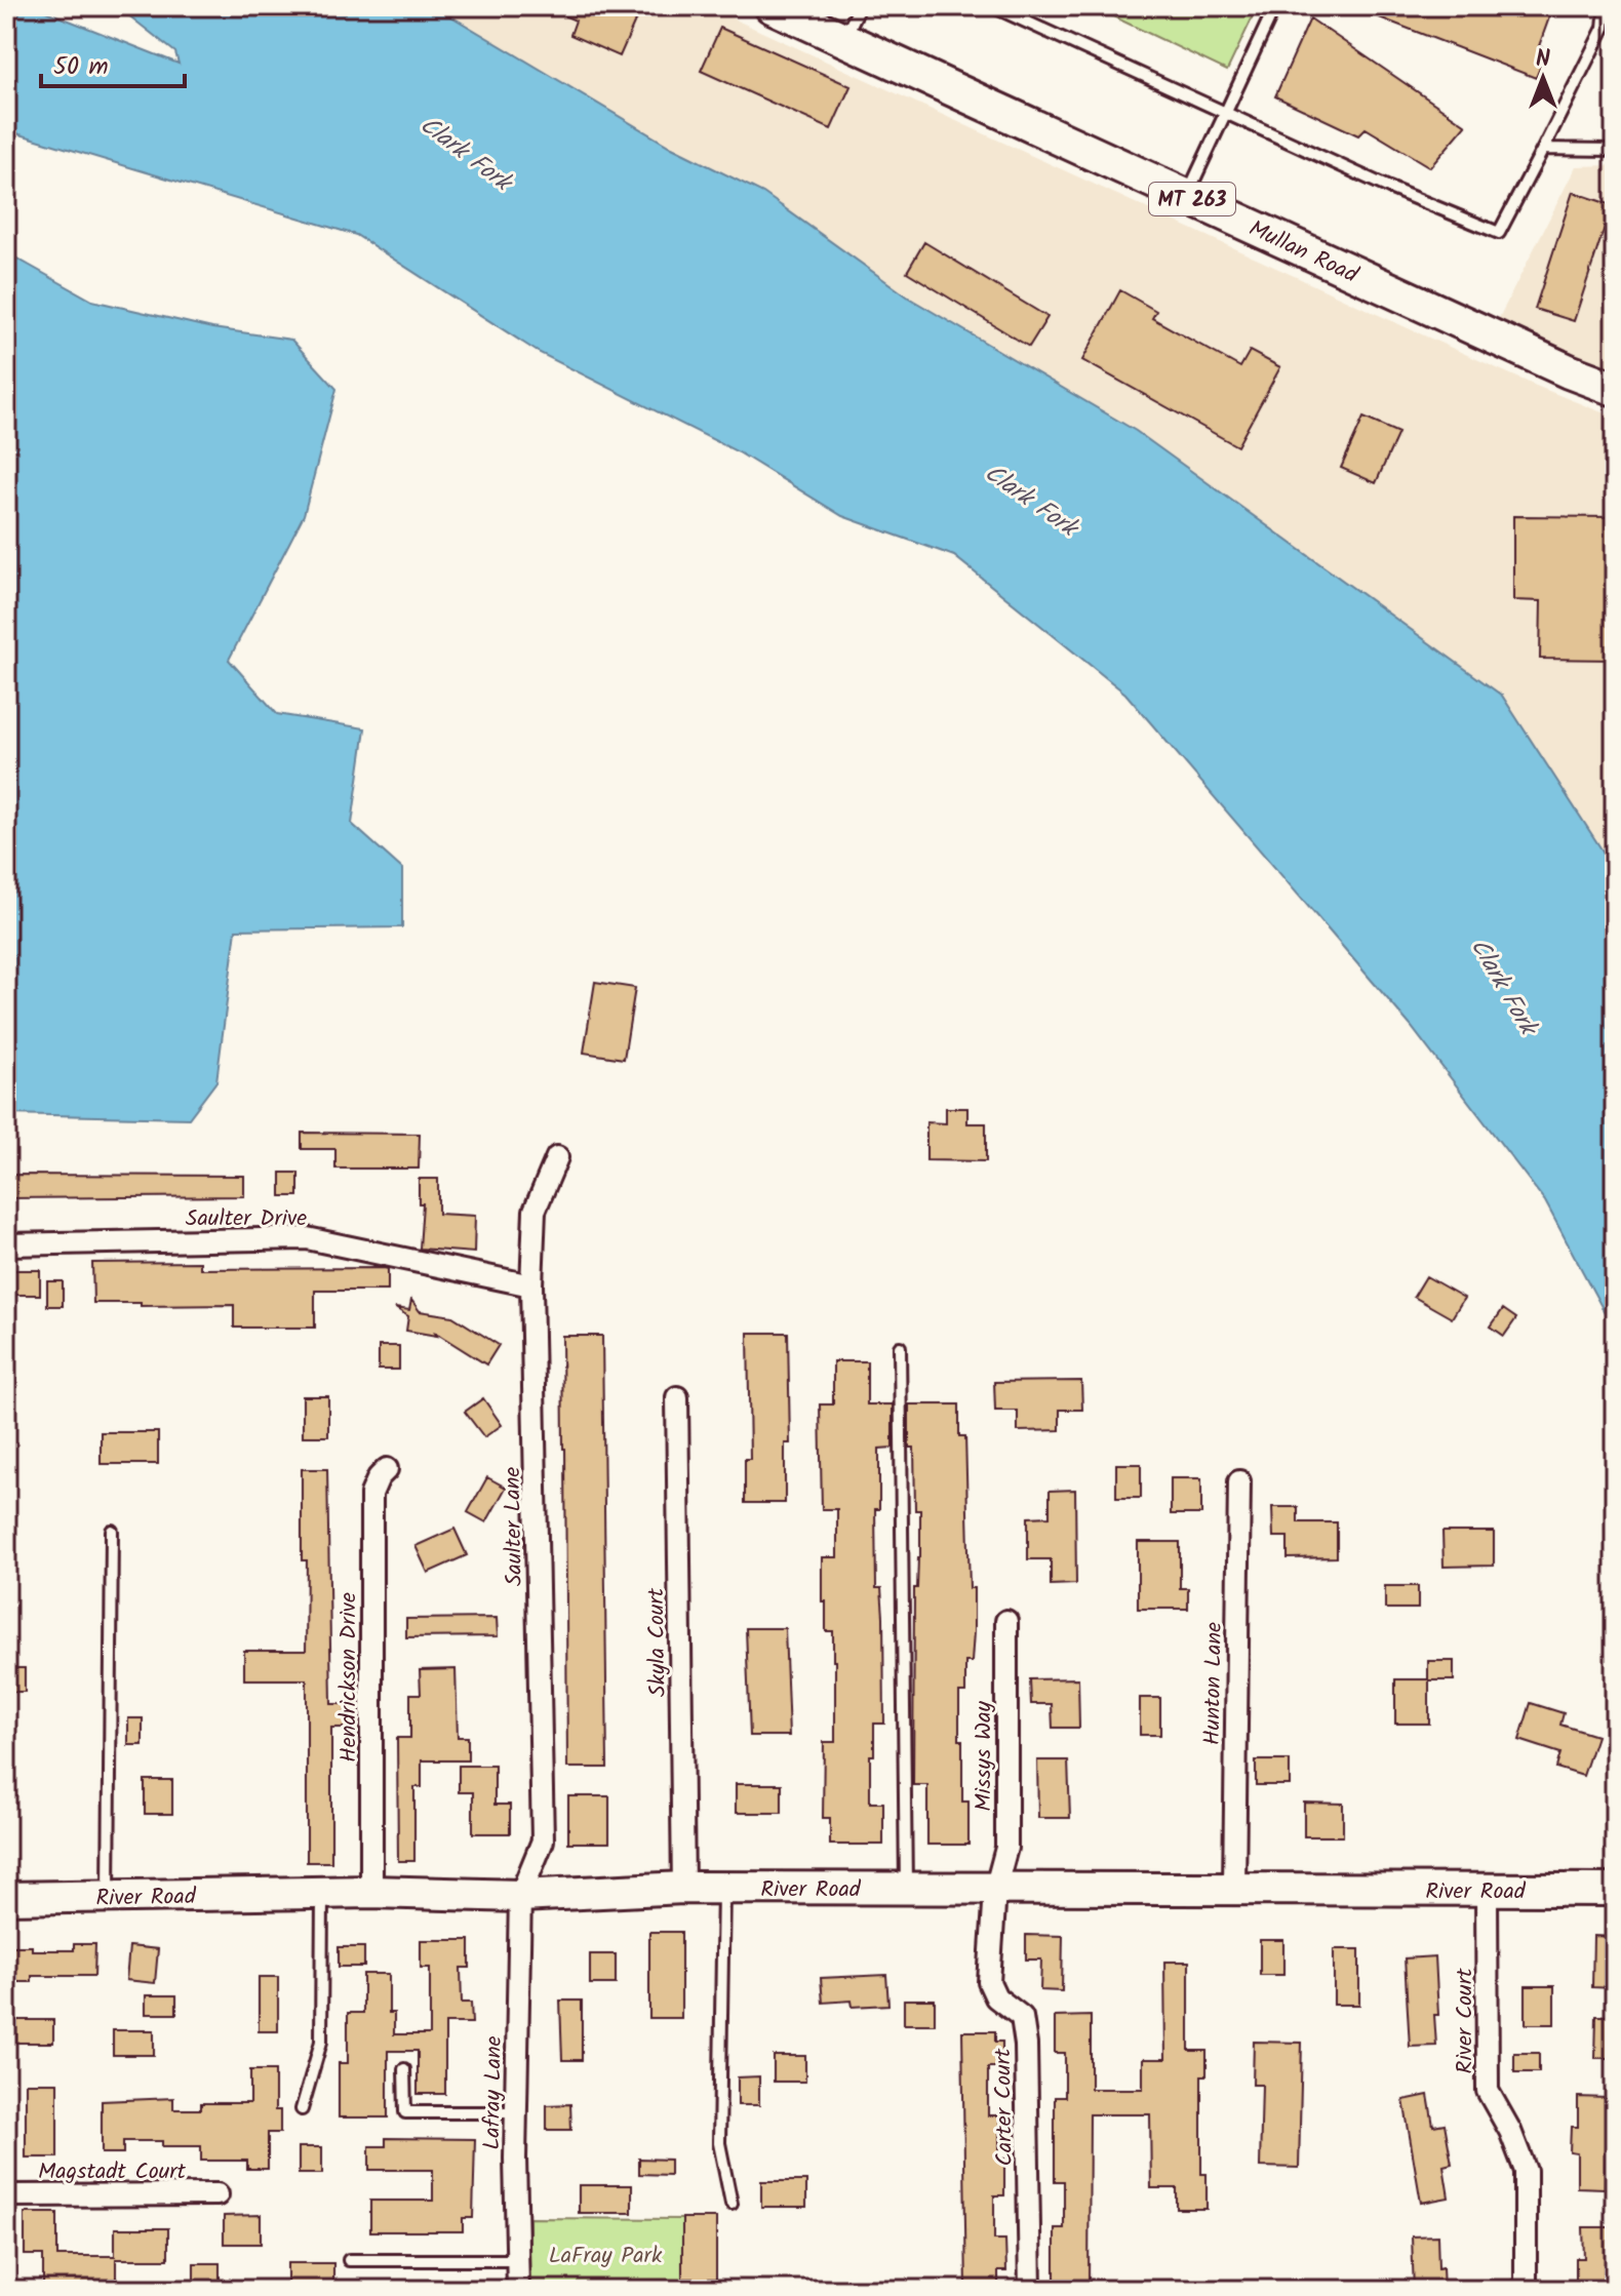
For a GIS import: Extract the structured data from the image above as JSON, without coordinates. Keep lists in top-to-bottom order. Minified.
{"streets":{"main road":["MT 263","Mullan Road"],"street":["Saulter Drive","Saulter Lane","Skyla Court","Hendrickson Drive","Hunton Lane","Missys Way","River Road","River Court","Lafray Lane","Carter Court","Magstadt Court"]},"crossings":[["Saulter Drive","Saulter Lane"],["Saulter Lane","River Road"],["Saulter Lane","Lafray Lane"],["Skyla Court","River Road"],["Hendrickson Drive","River Road"],["Hunton Lane","River Road"],["Missys Way","River Road"],["Missys Way","Carter Court"],["River Road","River Court"],["River Road","Lafray Lane"],["River Road","Carter Court"]],"water":["Clark Fork"],"parks":["LaFray Park"],"scale_bar":"50 m","north":"top"}
